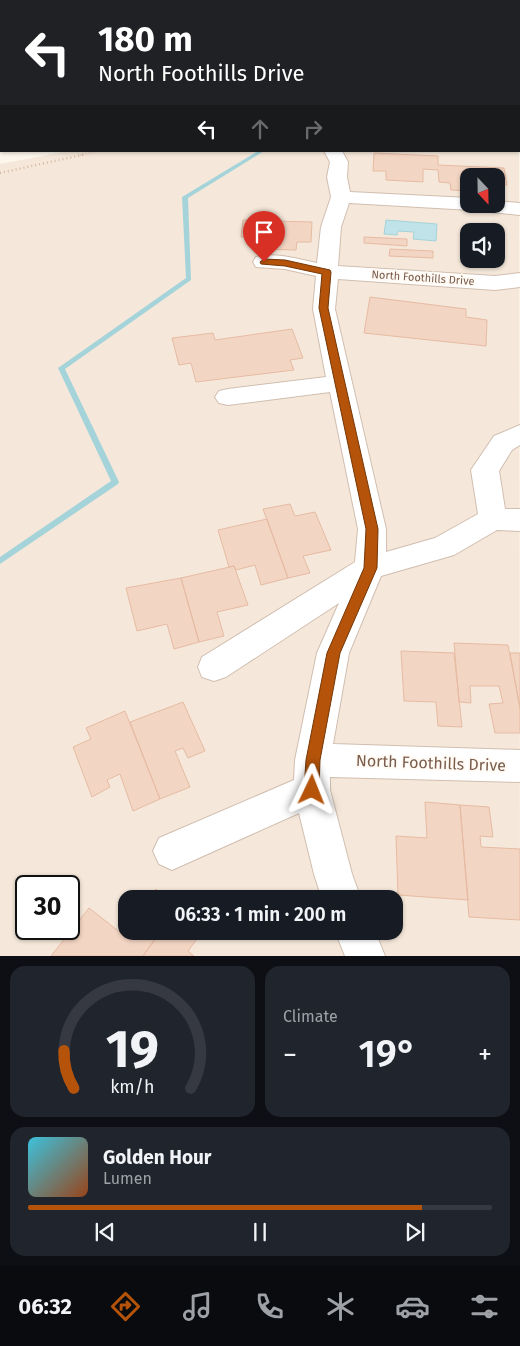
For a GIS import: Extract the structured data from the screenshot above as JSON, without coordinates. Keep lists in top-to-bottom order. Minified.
{"streets":{"street":["North Foothills Drive"]},"north":"bottom","page":{"turn":["180 m","North Foothills Drive"],"limit":"30","trip":"06:33 · 1 min · 200 m","tile":"Climate","heat":["−","19°","+"],"song":["Golden Hour","Lumen"],"tabs":"06:32","gauge":["19","km/h"]}}
